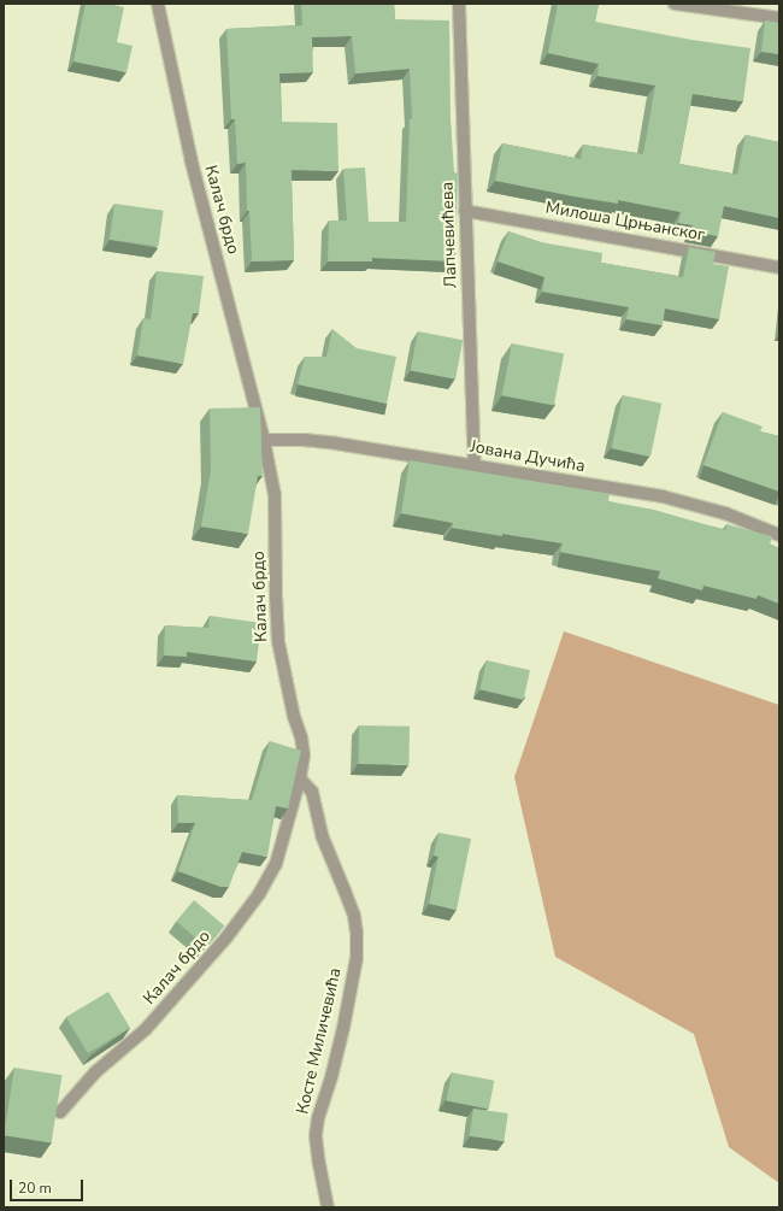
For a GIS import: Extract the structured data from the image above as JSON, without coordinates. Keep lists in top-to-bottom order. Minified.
{"streets":{"street":["Калач брдо","Милоша Црњанског","Лапчевићева","Јована Дучића","Косте Миличевића"]},"crossings":[["Калач брдо","Јована Дучића"],["Калач брдо","Косте Миличевића"],["Милоша Црњанског","Лапчевићева"],["Лапчевићева","Јована Дучића"]],"scale_bar":"20 m"}
